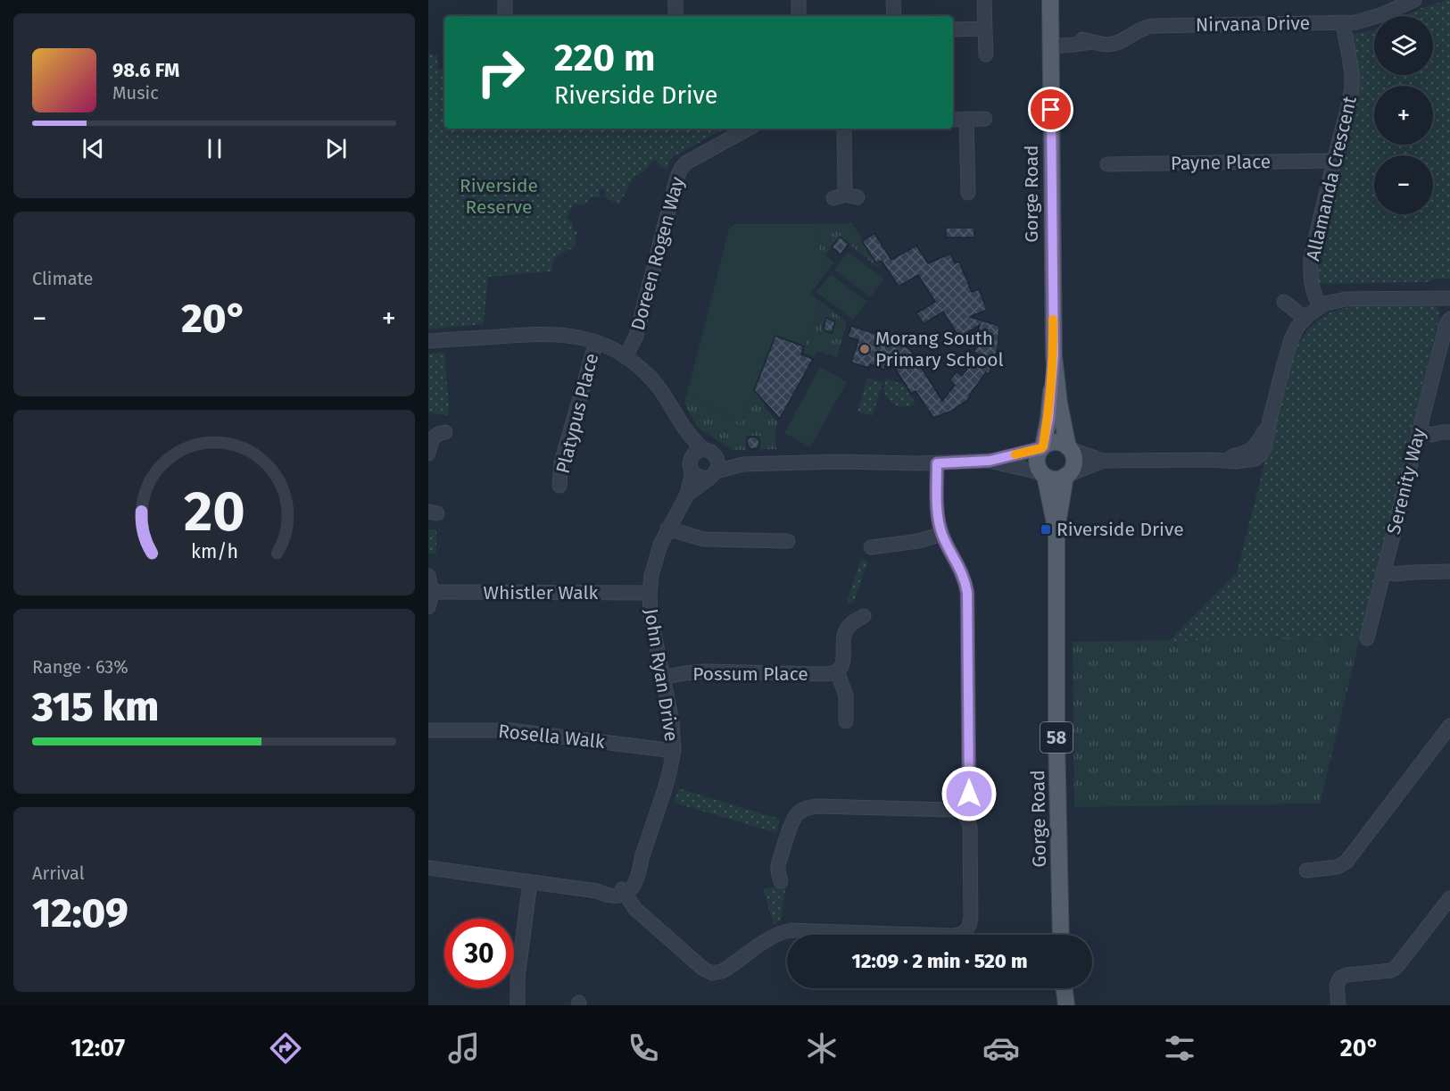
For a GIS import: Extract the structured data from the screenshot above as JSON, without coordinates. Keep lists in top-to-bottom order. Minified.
{"streets":{"main road":["Gorge Road","58"],"street":["Nirvana Drive","Payne Place","Allamanda Crescent","Doreen Rogen Way","Platypus Place","Serenity Way","Whistler Walk","Possum Place","John Ryan Drive","Rosella Walk"]},"crossings":[["Nirvana Drive","Allamanda Crescent"],["Nirvana Drive","Gorge Road"],["Payne Place","Allamanda Crescent"],["Gorge Road","58"],["Whistler Walk","John Ryan Drive"],["Possum Place","John Ryan Drive"],["John Ryan Drive","Rosella Walk"]],"parks":["Riverside Reserve"],"places":{"other":["Morang South Primary School"],"transit":["Riverside Drive"]},"page":{"map_buttons":["+","−"],"turn":["220 m","Riverside Drive"],"song":["98.6 FM","Music"],"tile":["Climate",["Range · 63%","315 km"],["Arrival","12:09"]],"heat":["−","20°","+"],"limit":"30","trip":"12:09 · 2 min · 520 m","tabs":["12:07","20°"],"gauge":["20","km/h"]}}
